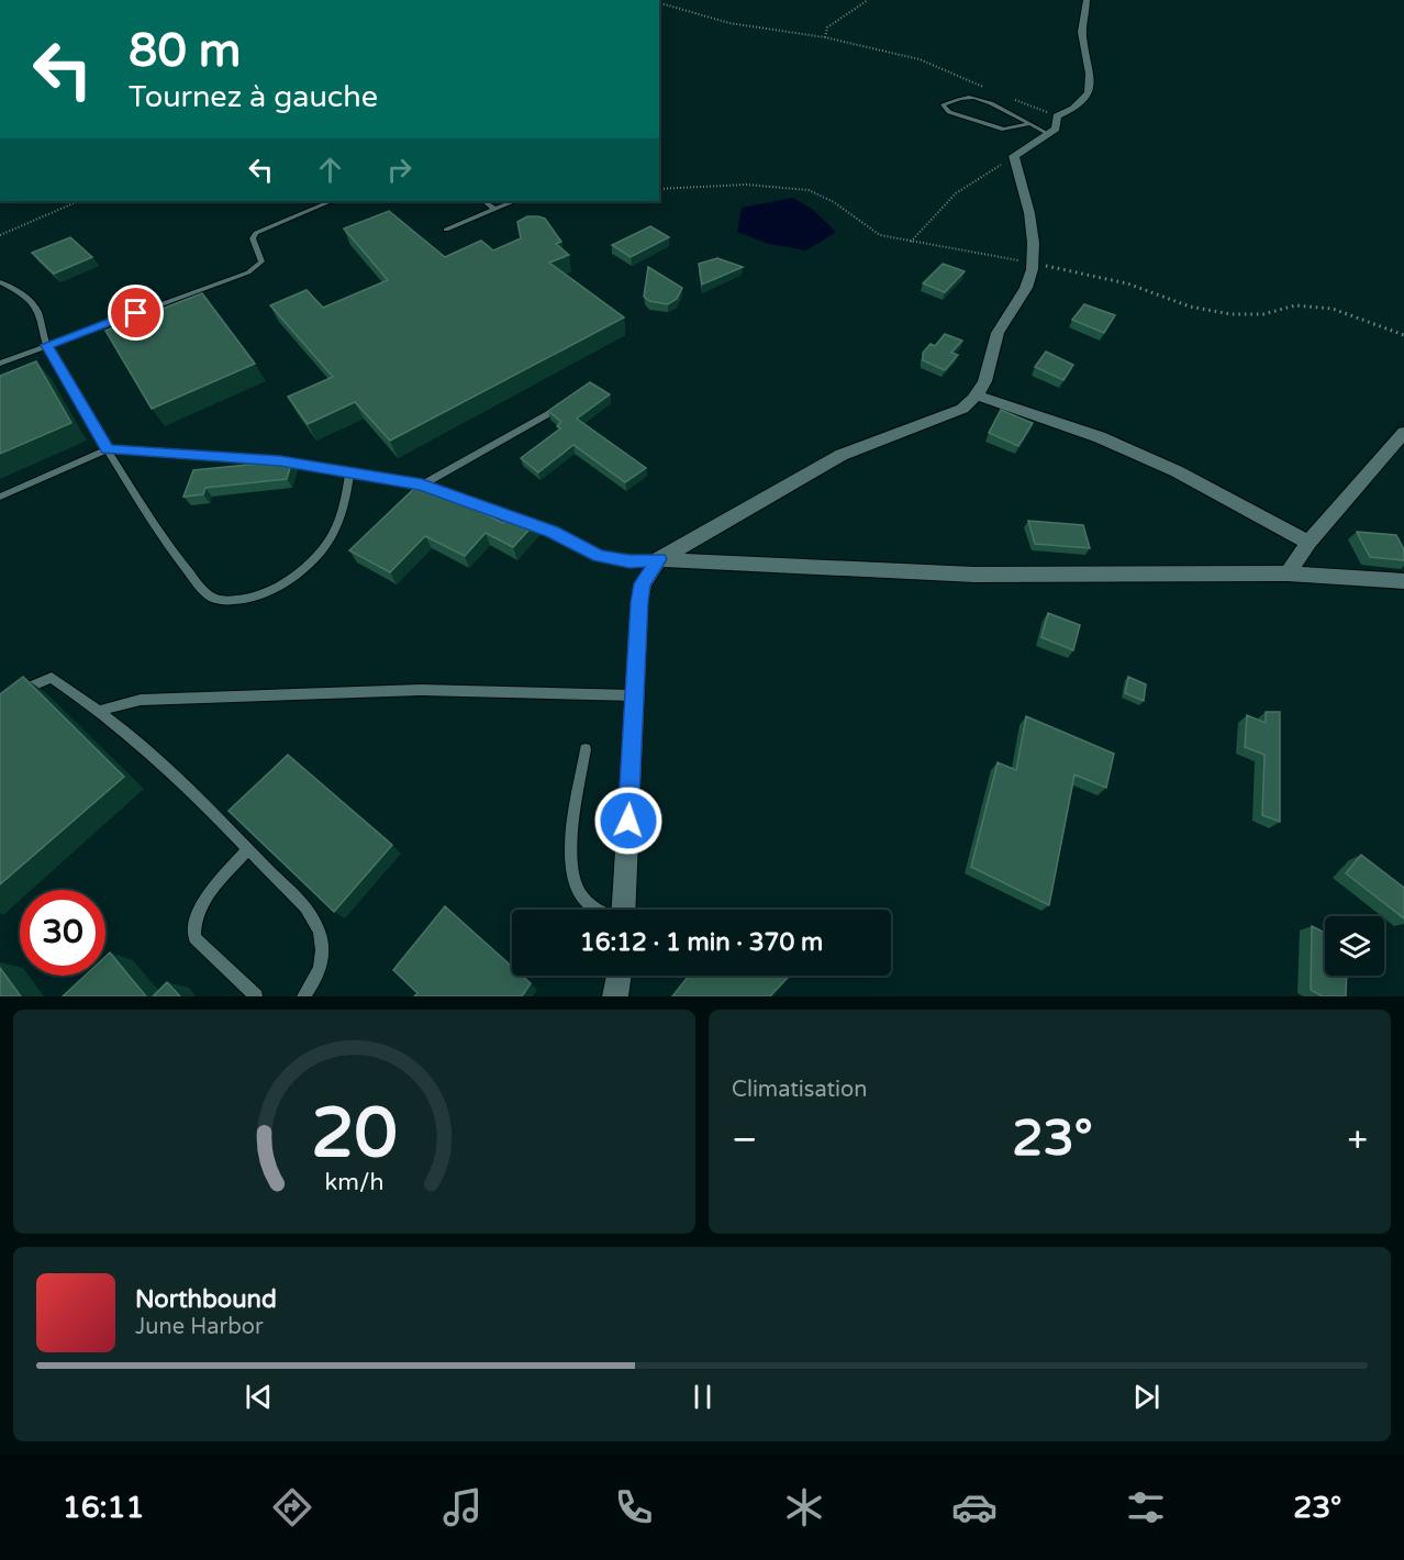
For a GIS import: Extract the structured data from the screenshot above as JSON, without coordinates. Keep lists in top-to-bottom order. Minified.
{"page":{"turn":["80 m","Tournez à gauche"],"limit":"30","trip":"16:12 · 1 min · 370 m","tile":"Climatisation","heat":["−","23°","+"],"song":["Northbound","June Harbor"],"tabs":["16:11","23°"],"gauge":["20","km/h"]}}
